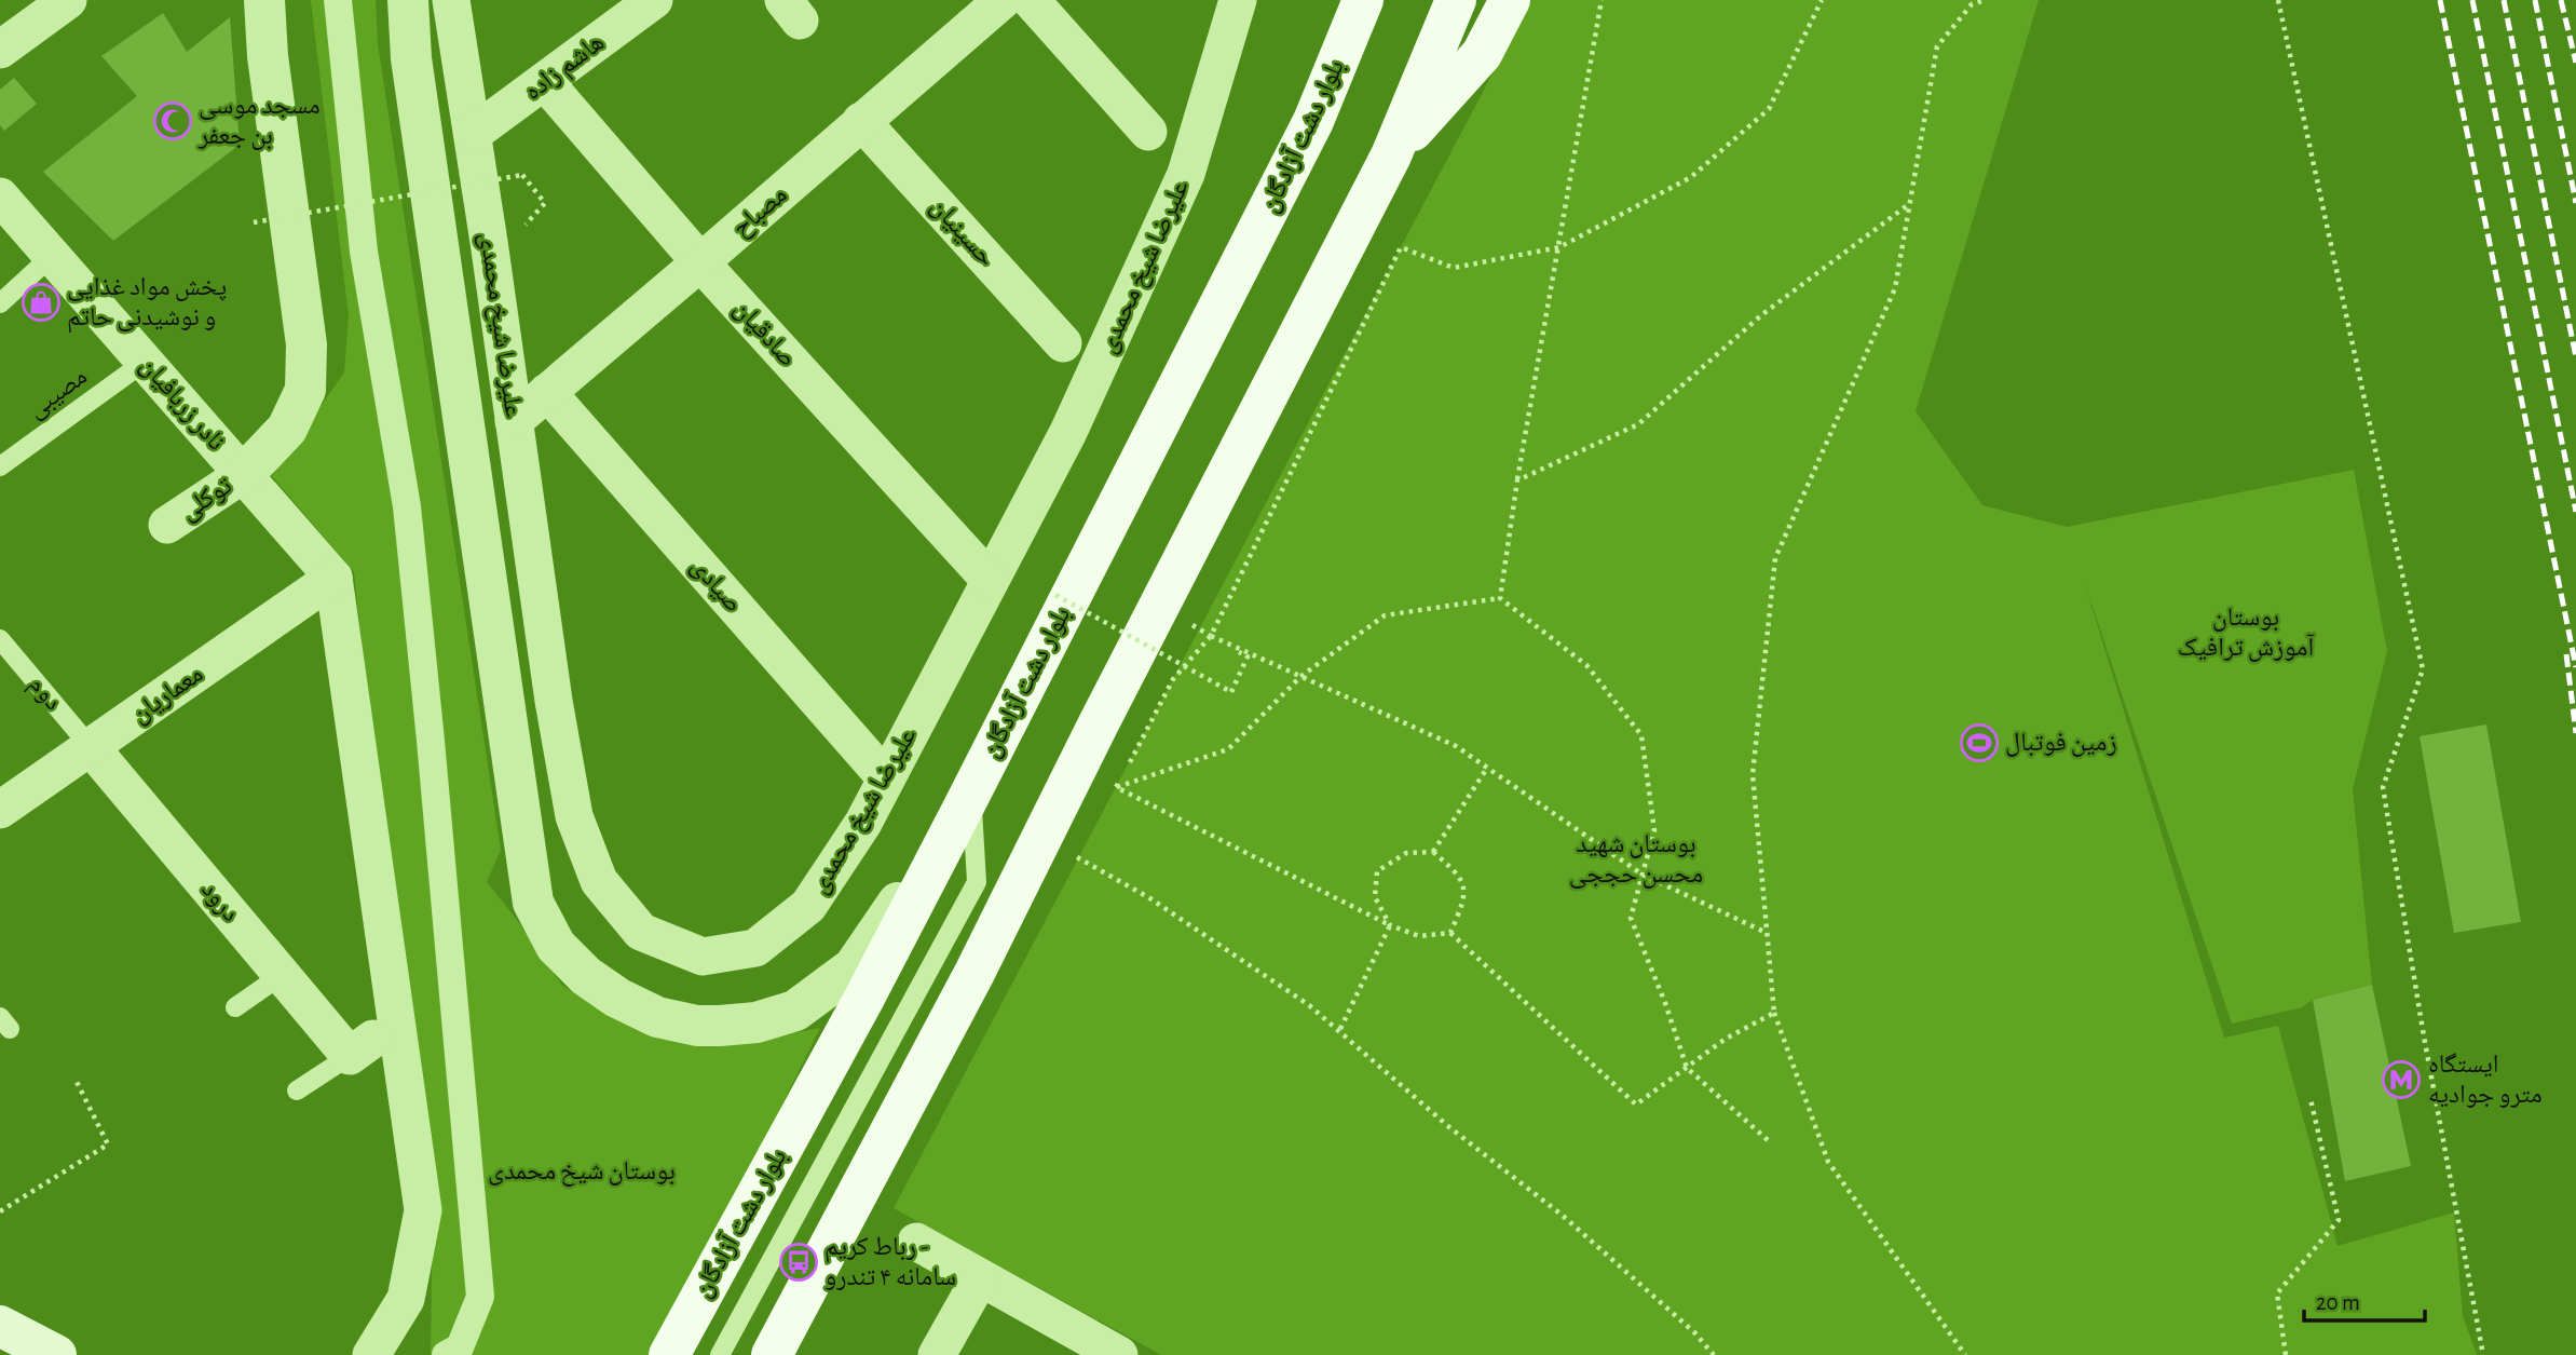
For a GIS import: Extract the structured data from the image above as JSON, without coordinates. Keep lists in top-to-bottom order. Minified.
{"streets":{"main road":["بلوار دشت آزادگان"],"street":["هاشم زاده","مصباح","حسینیان","علیرضا شیخ محمدی","صادقیان","نادر زربافیان","توکلی","صیادی","معماریان","درود"],"lane":["مصیبی","دوم"]},"crossings":[["هاشم زاده","علیرضا شیخ محمدی"],["هاشم زاده","صادقیان"],["بلوار دشت آزادگان","علیرضا شیخ محمدی"],["مصباح","حسینیان"],["مصباح","علیرضا شیخ محمدی"],["مصباح","صادقیان"],["مصباح","صیادی"],["علیرضا شیخ محمدی","صادقیان"],["علیرضا شیخ محمدی","صیادی"],["مصیبی","نادر زربافیان"],["نادر زربافیان","توکلی"],["نادر زربافیان","معماریان"],["دوم","معماریان"],["دوم","درود"],["معماریان","درود"]],"parks":["بوستان آموزش ترافیک","بوستان شهید محسن حججی","بوستان شیخ محمدی"],"places":{"mosque":["مسجد موسی بن جعفر"],"shop":["پخش مواد غذایی و نوشیدنی حاتم"],"sports":["زمین فوتبال"],"metro station":["ایستگاه مترو جوادیه"],"bus stop":["رباط کریم - سامانه ۴ تندرو"]},"scale_bar":"20 m"}
